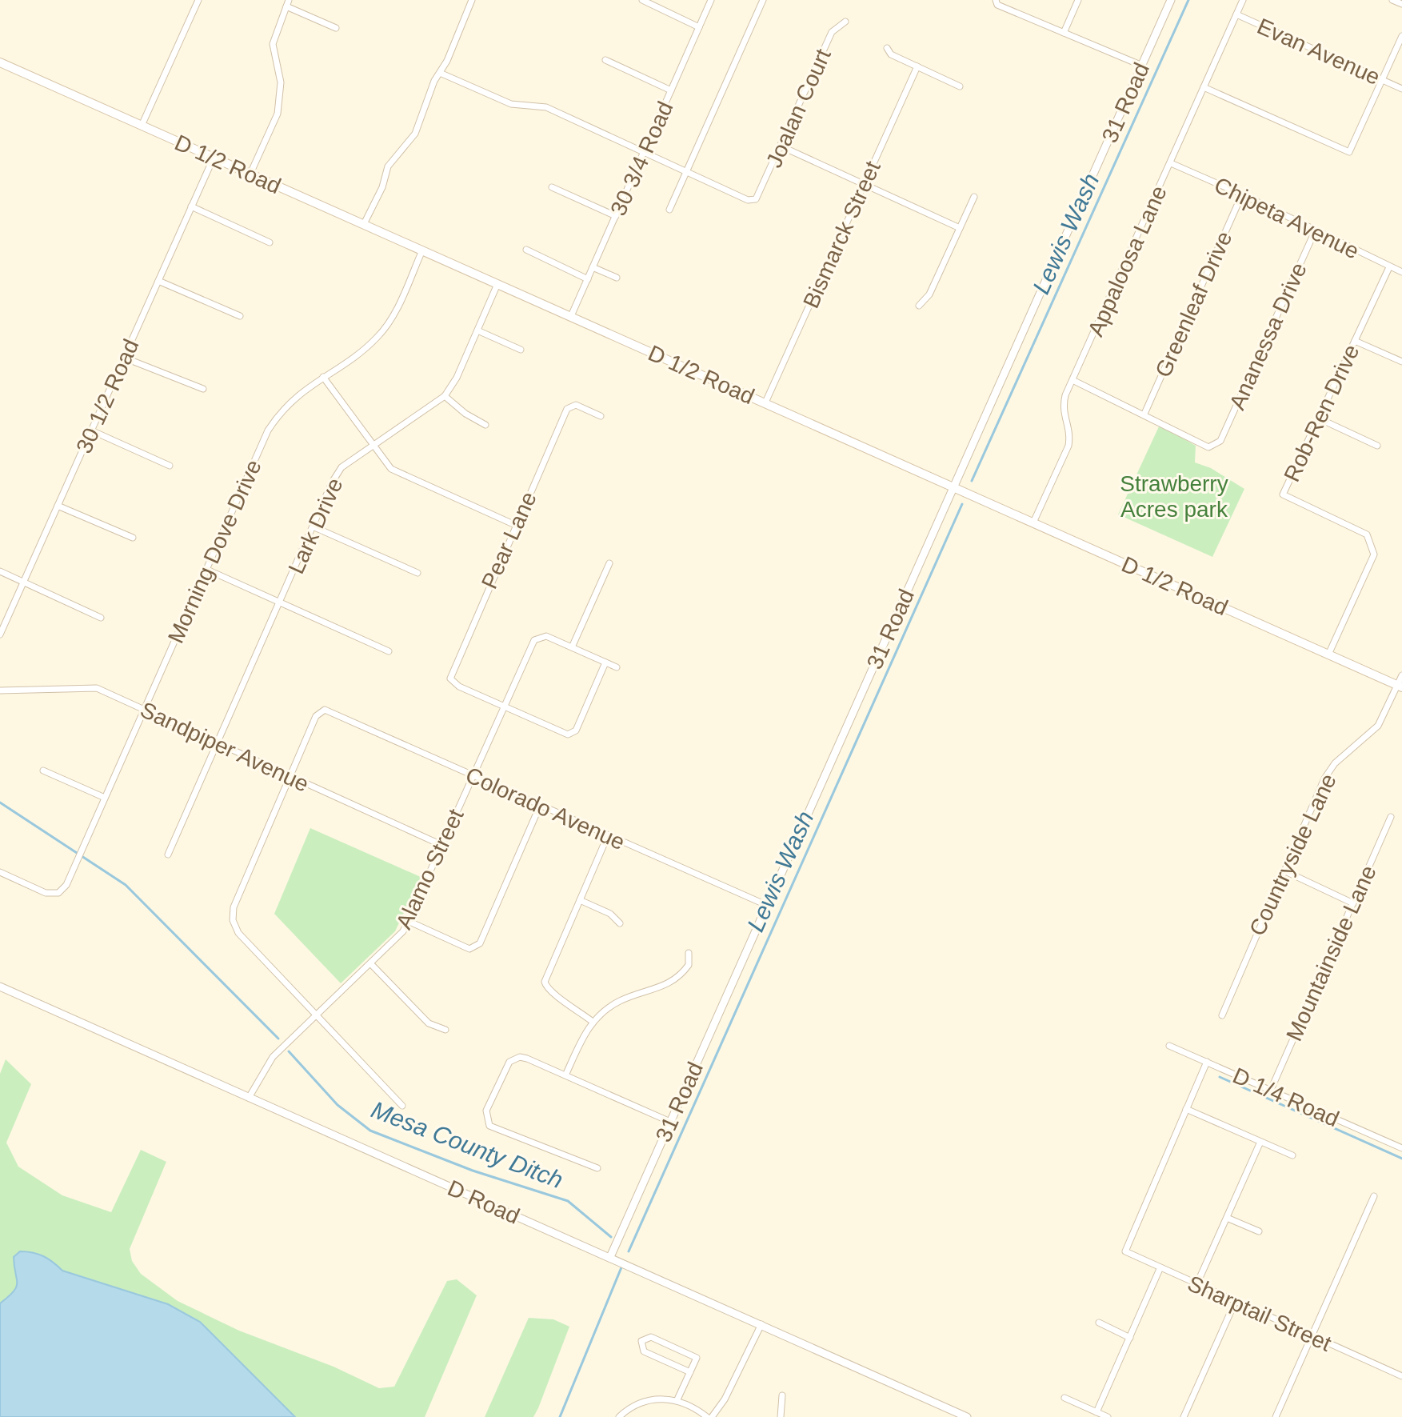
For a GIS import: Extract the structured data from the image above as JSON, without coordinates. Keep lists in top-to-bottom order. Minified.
{"streets":{"main road":["D 1/2 Road"],"street":["Evan Avenue","31 Road","Joalan Court","30 3/4 Road","Chipeta Avenue","Bismarck Street","Appaloosa Lane","Greenleaf Drive","Ananessa Drive","30 1/2 Road","Rob-Ren Drive","Lark Drive","Pear Lane","Morning Dove Drive","Sandpiper Avenue","Colorado Avenue","Countryside Lane","Alamo Street","Mountainside Lane","D 1/4 Road","D Road","Sharptail Street"]},"crossings":[["Evan Avenue","Appaloosa Lane"],["31 Road","D 1/2 Road"],["31 Road","Colorado Avenue"],["31 Road","D Road"],["30 3/4 Road","D 1/2 Road"],["D 1/2 Road","Bismarck Street"],["D 1/2 Road","Appaloosa Lane"],["D 1/2 Road","30 1/2 Road"],["D 1/2 Road","Rob-Ren Drive"],["D 1/2 Road","Lark Drive"],["D 1/2 Road","Morning Dove Drive"],["D 1/2 Road","Countryside Lane"],["Chipeta Avenue","Appaloosa Lane"],["Chipeta Avenue","Greenleaf Drive"],["Chipeta Avenue","Ananessa Drive"],["Chipeta Avenue","Rob-Ren Drive"],["Greenleaf Drive","Ananessa Drive"],["Lark Drive","Sandpiper Avenue"],["Pear Lane","Alamo Street"],["Morning Dove Drive","Sandpiper Avenue"],["Sandpiper Avenue","Colorado Avenue"],["Sandpiper Avenue","Alamo Street"],["Colorado Avenue","Alamo Street"],["Alamo Street","D Road"],["Mountainside Lane","D 1/4 Road"]],"water":["Lewis Wash","Mesa County Ditch"],"parks":["Strawberry Acres park"]}
